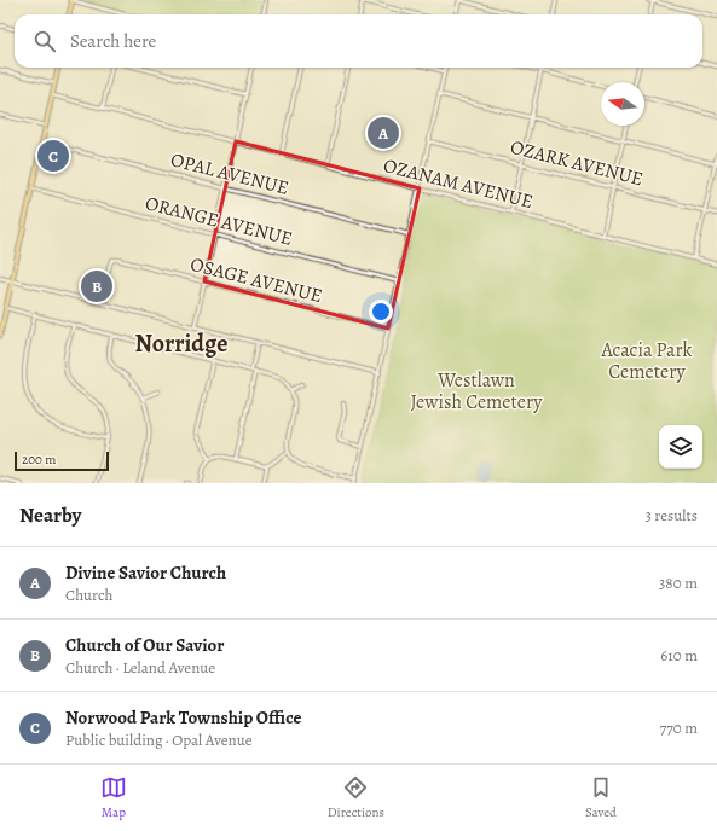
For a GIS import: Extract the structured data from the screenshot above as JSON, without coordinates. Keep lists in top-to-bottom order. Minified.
{"streets":{"street":["OZARK AVENUE","OPAL AVENUE","OZANAM AVENUE","ORANGE AVENUE","OSAGE AVENUE"]},"districts":["Norridge"],"parks":["Acacia Park Cemetery","Westlawn Jewish Cemetery"],"scale_bar":"200 m","north":"left","page":{"search":"Search here","pins":["A","C","B"],"scale":"200 m","heading":["Nearby","3 results"],"list":[{"mark":"A","name":"Divine Savior Church","note":"Church","value":"380 m"},{"mark":"B","name":"Church of Our Savior","note":"Church · Leland Avenue","value":"610 m"},{"mark":"C","name":"Norwood Park Township Office","note":"Public building · Opal Avenue","value":"770 m"}],"nav":["Map","Directions","Saved"]}}
